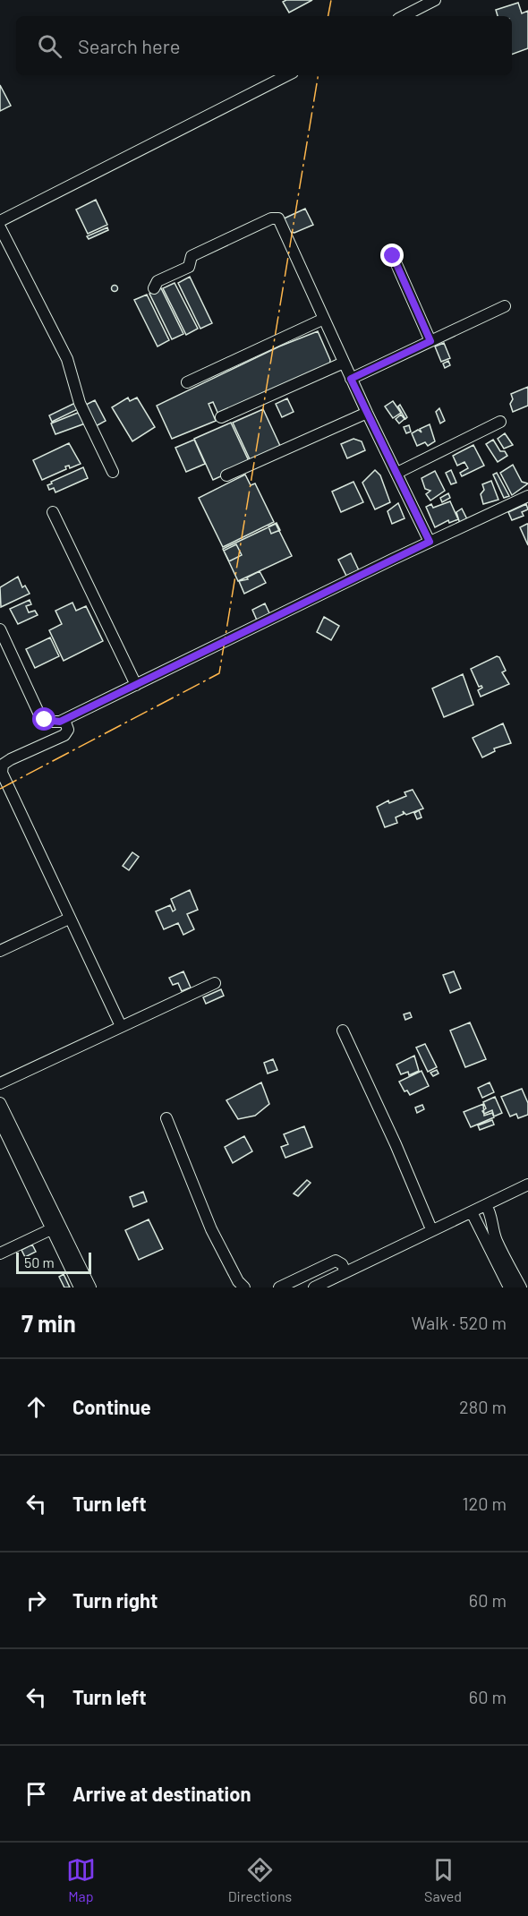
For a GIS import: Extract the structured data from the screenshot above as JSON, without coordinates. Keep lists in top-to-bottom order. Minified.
{"scale_bar":"50 m","page":{"search":"Search here","scale":"50 m","heading":["7 min","Walk · 520 m"],"list":[["Continue","280 m"],["Turn left","120 m"],["Turn right","60 m"],["Turn left","60 m"],"Arrive at destination"],"nav":["Map","Directions","Saved"]}}
